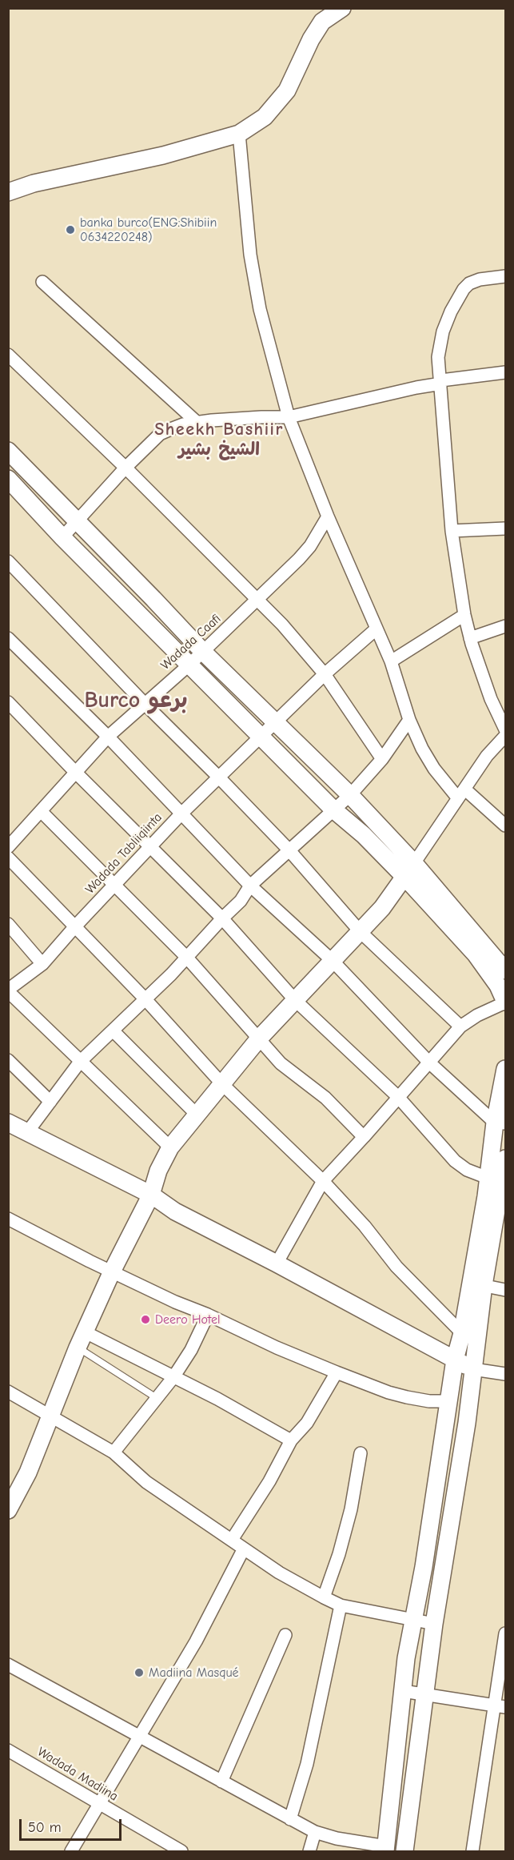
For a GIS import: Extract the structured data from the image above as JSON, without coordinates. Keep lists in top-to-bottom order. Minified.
{"streets":{"street":["Wadada Caafi","Wadada Tabliiqiinta","Wadada Madiina"]},"districts":["Sheekh Bashiir الشيخ بشير","Burco برعو"],"places":["banka burco(ENG:Shibiin 0634220248)","Deero Hotel","Madiina Masqué"],"scale_bar":"50 m"}
